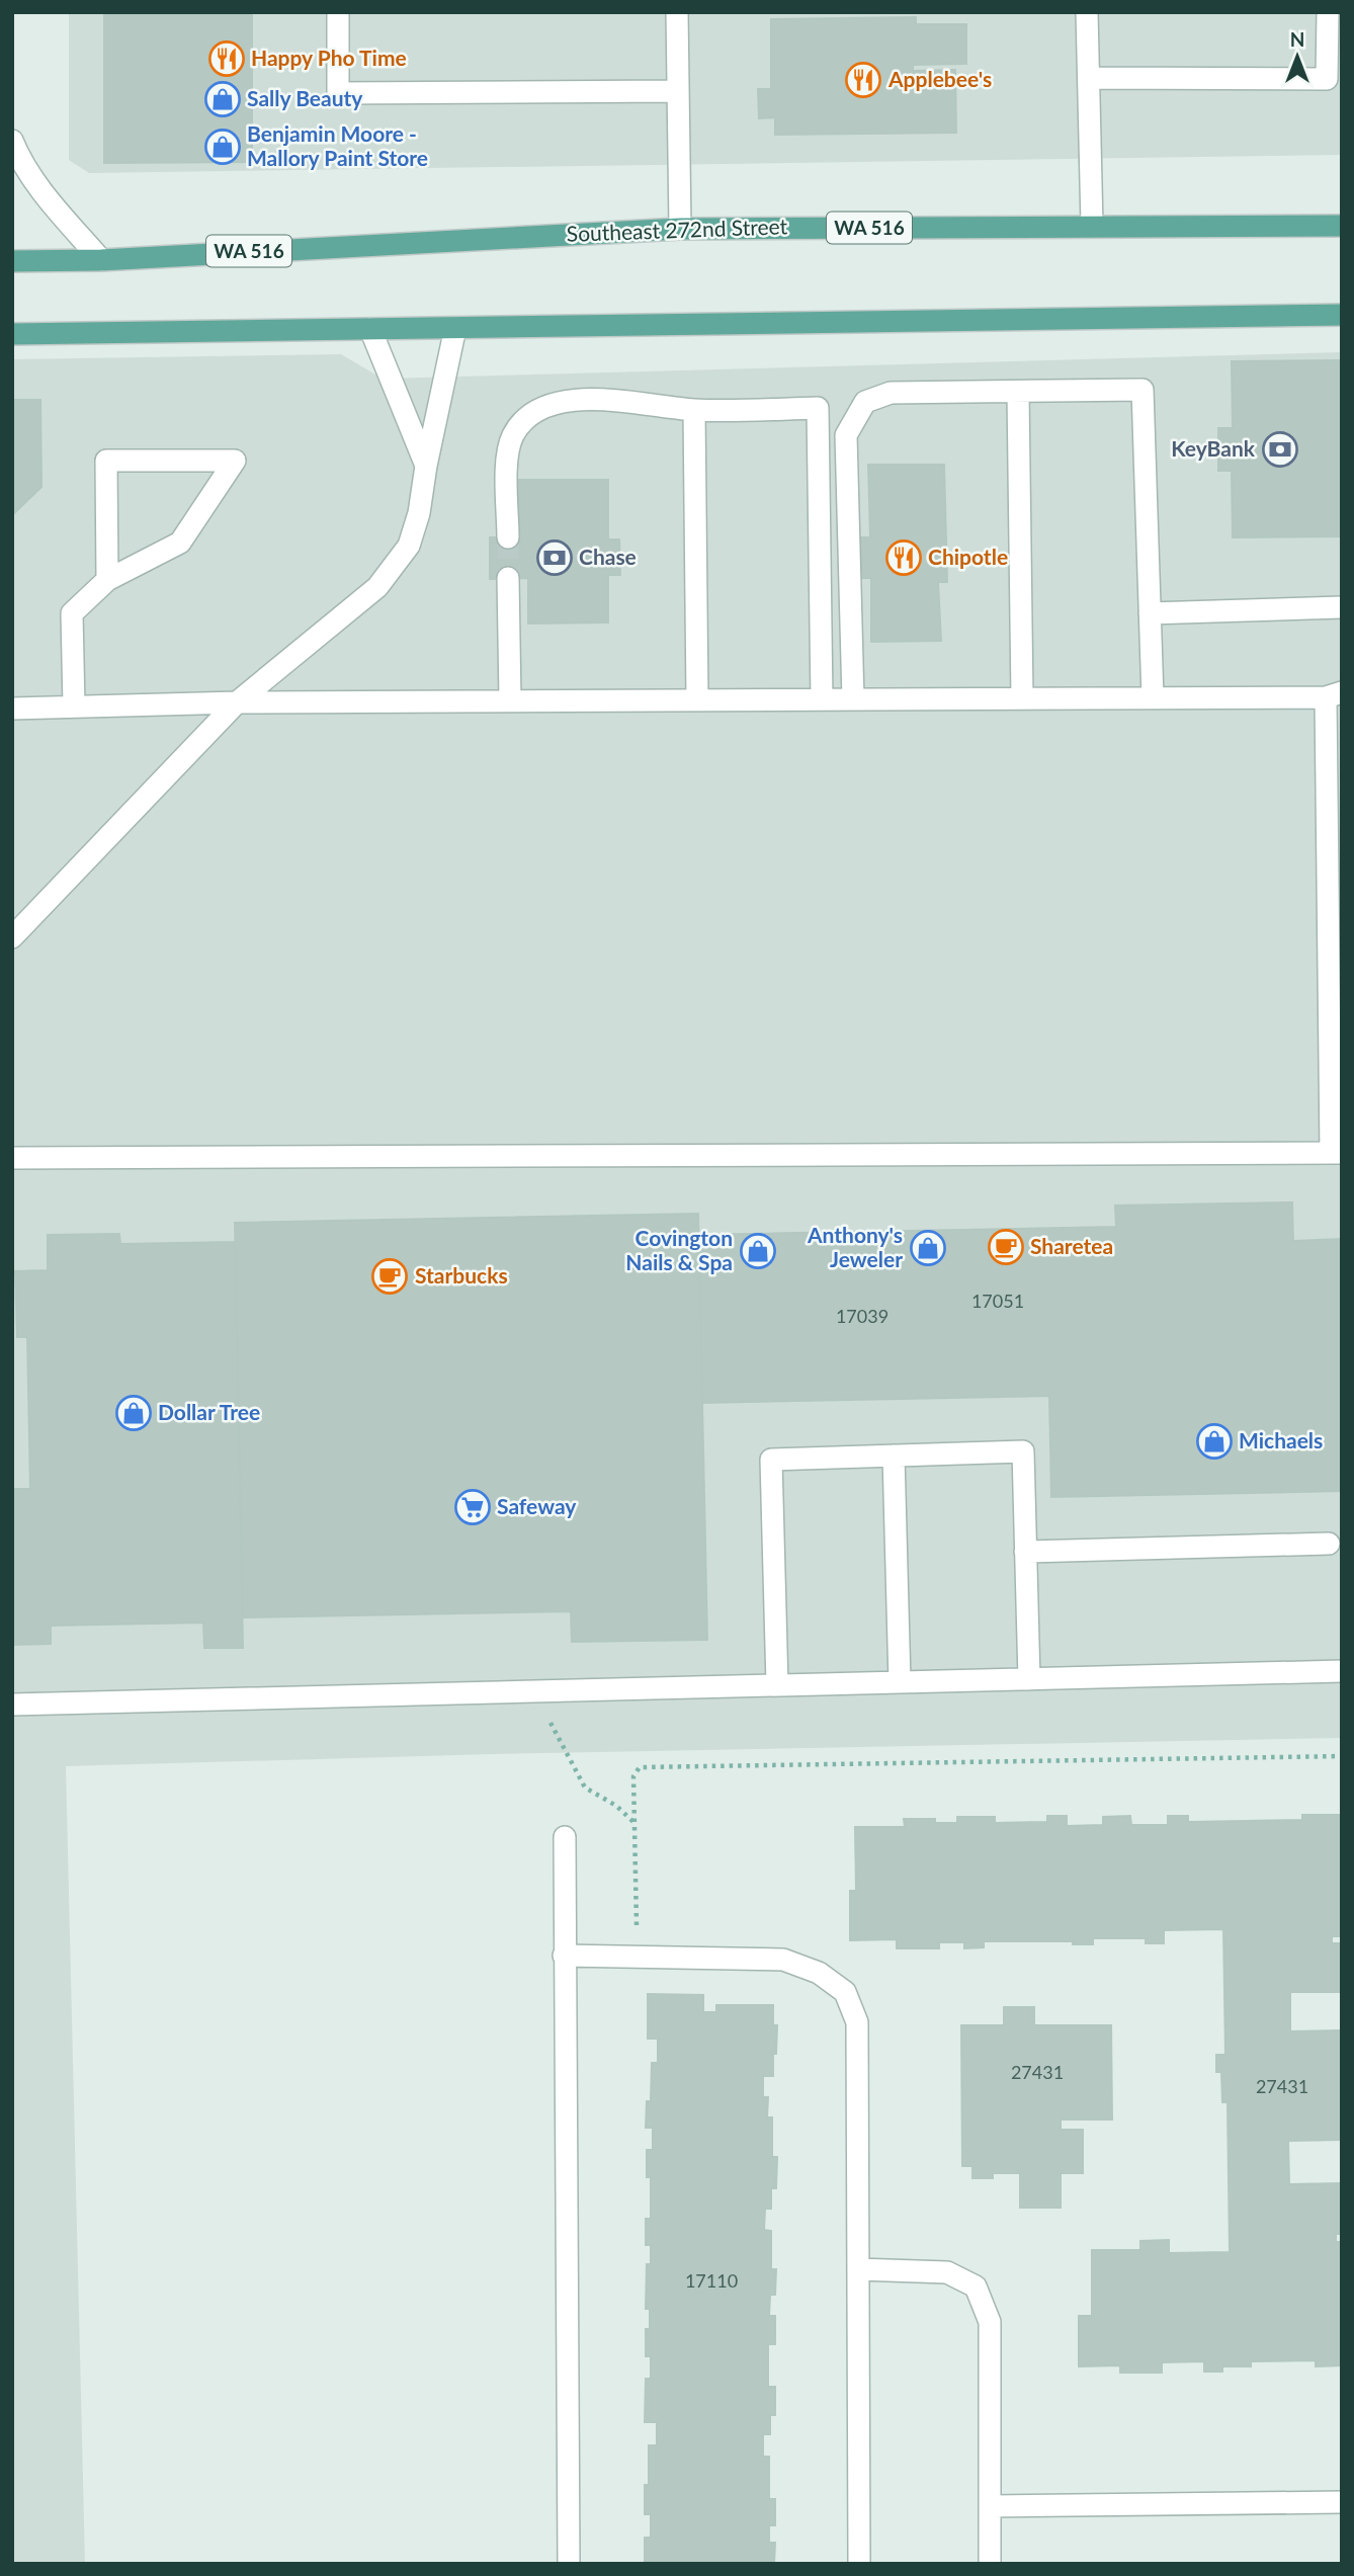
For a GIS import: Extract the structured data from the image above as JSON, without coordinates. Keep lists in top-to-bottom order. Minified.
{"streets":{"main road":["WA 516","Southeast 272nd Street"]},"places":{"restaurant":["Happy Pho Time","Applebee's","Chipotle"],"shop":["Sally Beauty","Benjamin Moore - Mallory Paint Store","Anthony's Jeweler","Covington Nails & Spa","Dollar Tree","Michaels"],"bank":["KeyBank","Chase"],"cafe":["Sharetea","Starbucks"],"supermarket":["Safeway"]},"house_numbers":["17051","17039","27431","27431","17110"],"north":"top"}
